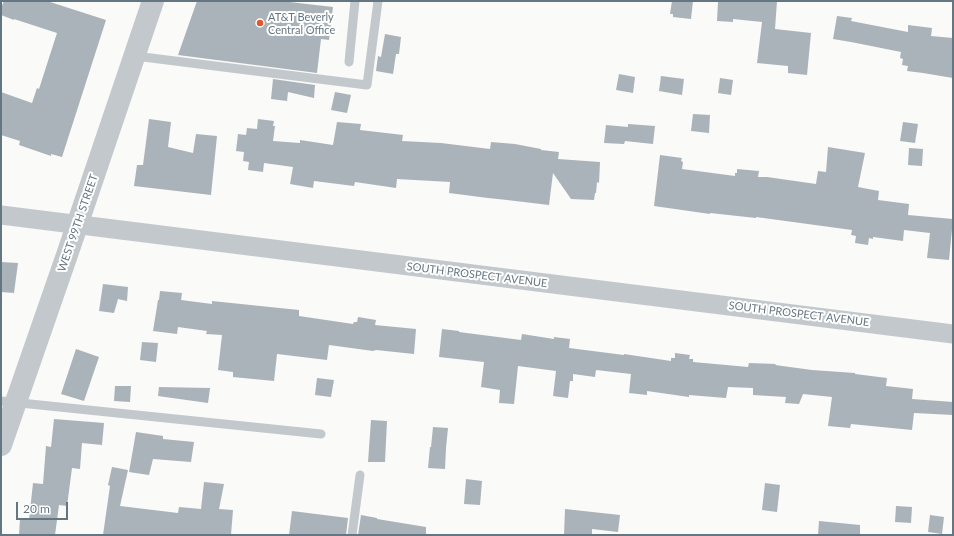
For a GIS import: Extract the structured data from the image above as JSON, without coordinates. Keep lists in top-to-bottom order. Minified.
{"streets":{"street":["WEST 99TH STREET","SOUTH PROSPECT AVENUE"]},"crossings":[["WEST 99TH STREET","SOUTH PROSPECT AVENUE"]],"places":["AT&T Beverly Central Office"],"scale_bar":"20 m"}
